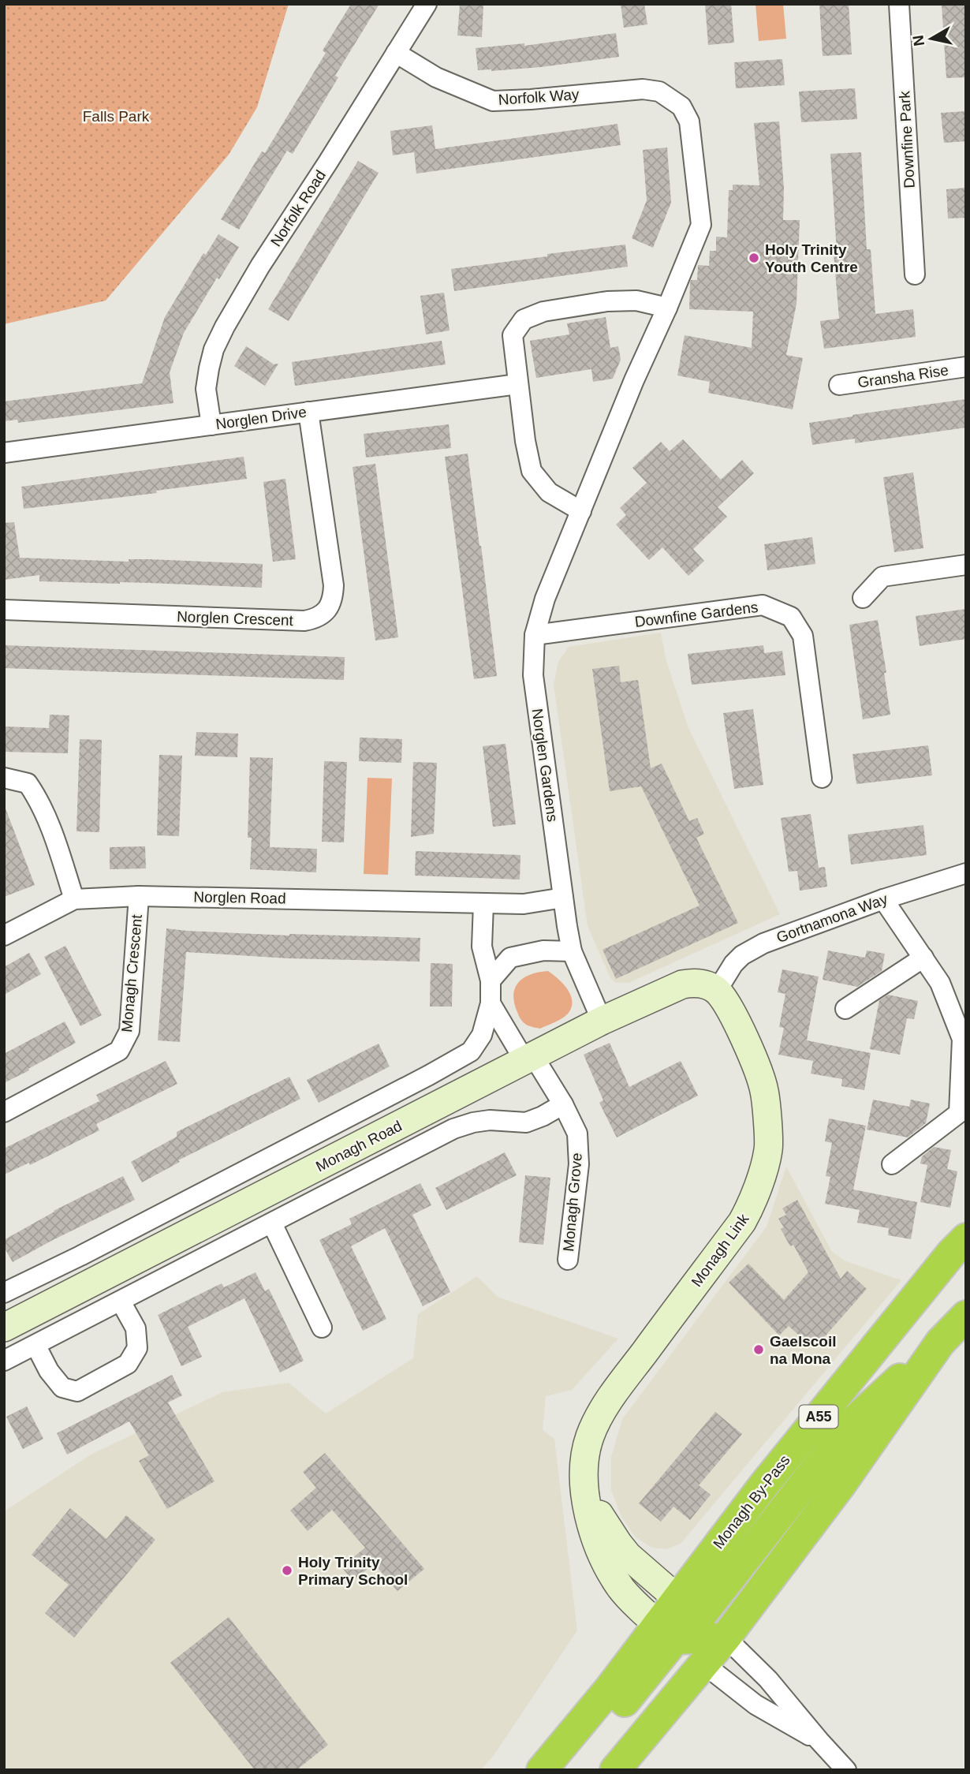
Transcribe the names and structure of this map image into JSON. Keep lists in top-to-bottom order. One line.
{"streets":{"highway":["A55","Monagh By-Pass"],"street":["Norfolk Way","Downfine Park","Norfolk Road","Gransha Rise","Norglen Drive","Downfine Gardens","Norglen Crescent","Norglen Gardens","Norglen Road","Gortnamona Way","Monagh Crescent","Monagh Road","Monagh Grove","Monagh Link"]},"crossings":[["Norfolk Way","Norfolk Road"],["Norfolk Way","Norglen Gardens"],["Norfolk Road","Norglen Drive"],["Norglen Drive","Norglen Crescent"],["Downfine Gardens","Norglen Gardens"],["Norglen Gardens","Norglen Road"],["Norglen Gardens","Monagh Road"],["Norglen Gardens","Monagh Grove"],["Norglen Road","Monagh Crescent"],["Gortnamona Way","Monagh Road"],["Gortnamona Way","Monagh Link"],["Monagh Road","Monagh Grove"],["Monagh Road","Monagh Link"],["Monagh Link","Monagh By-Pass"]],"parks":["Falls Park"],"places":["Holy Trinity Youth Centre","Gaelscoil na Mona","Holy Trinity Primary School"],"north":"left"}
